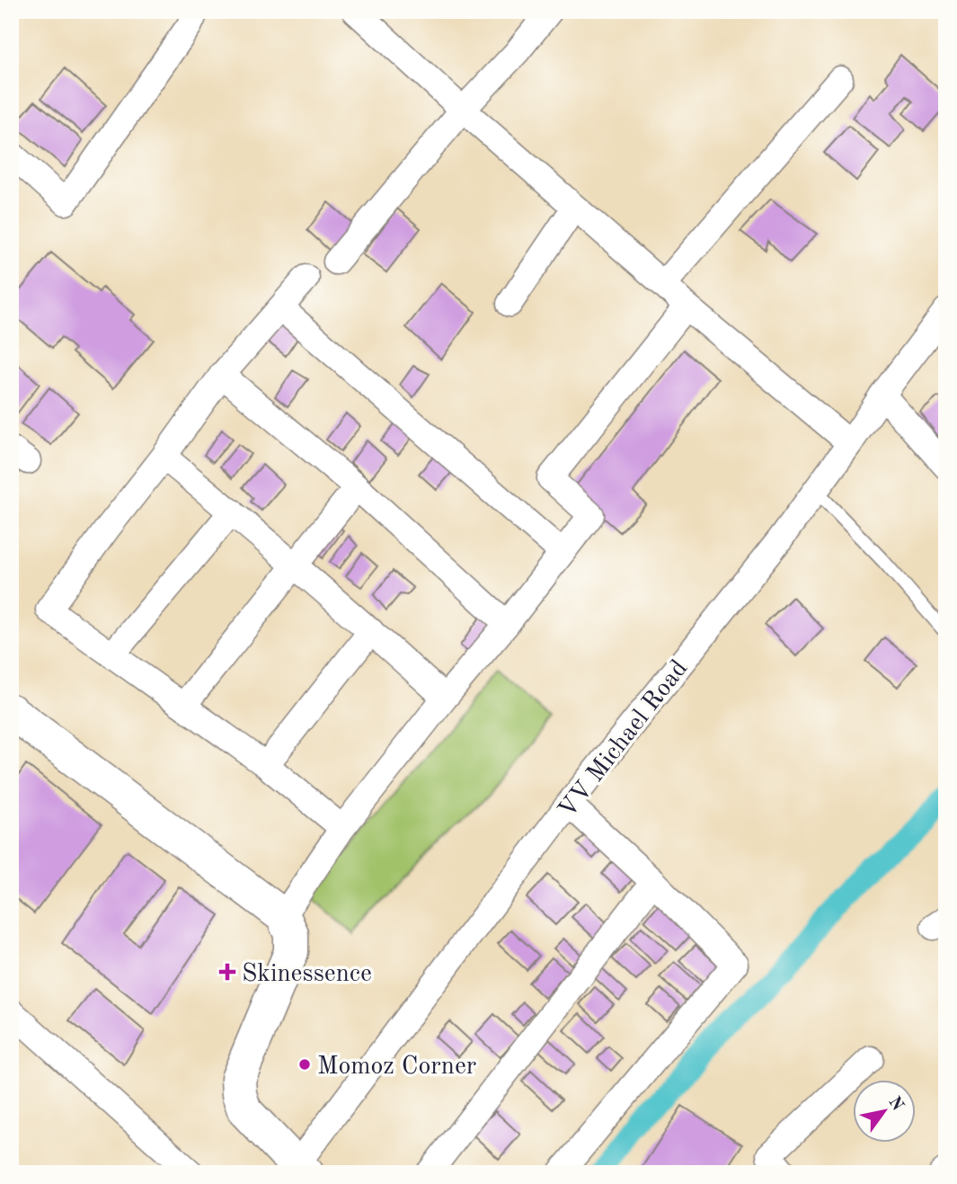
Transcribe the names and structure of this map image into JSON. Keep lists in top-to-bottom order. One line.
{"streets":{"street":["VV Michael Road"]},"places":{"health":["Skinessence"],"other":["Momoz Corner"]},"north":"top right"}
